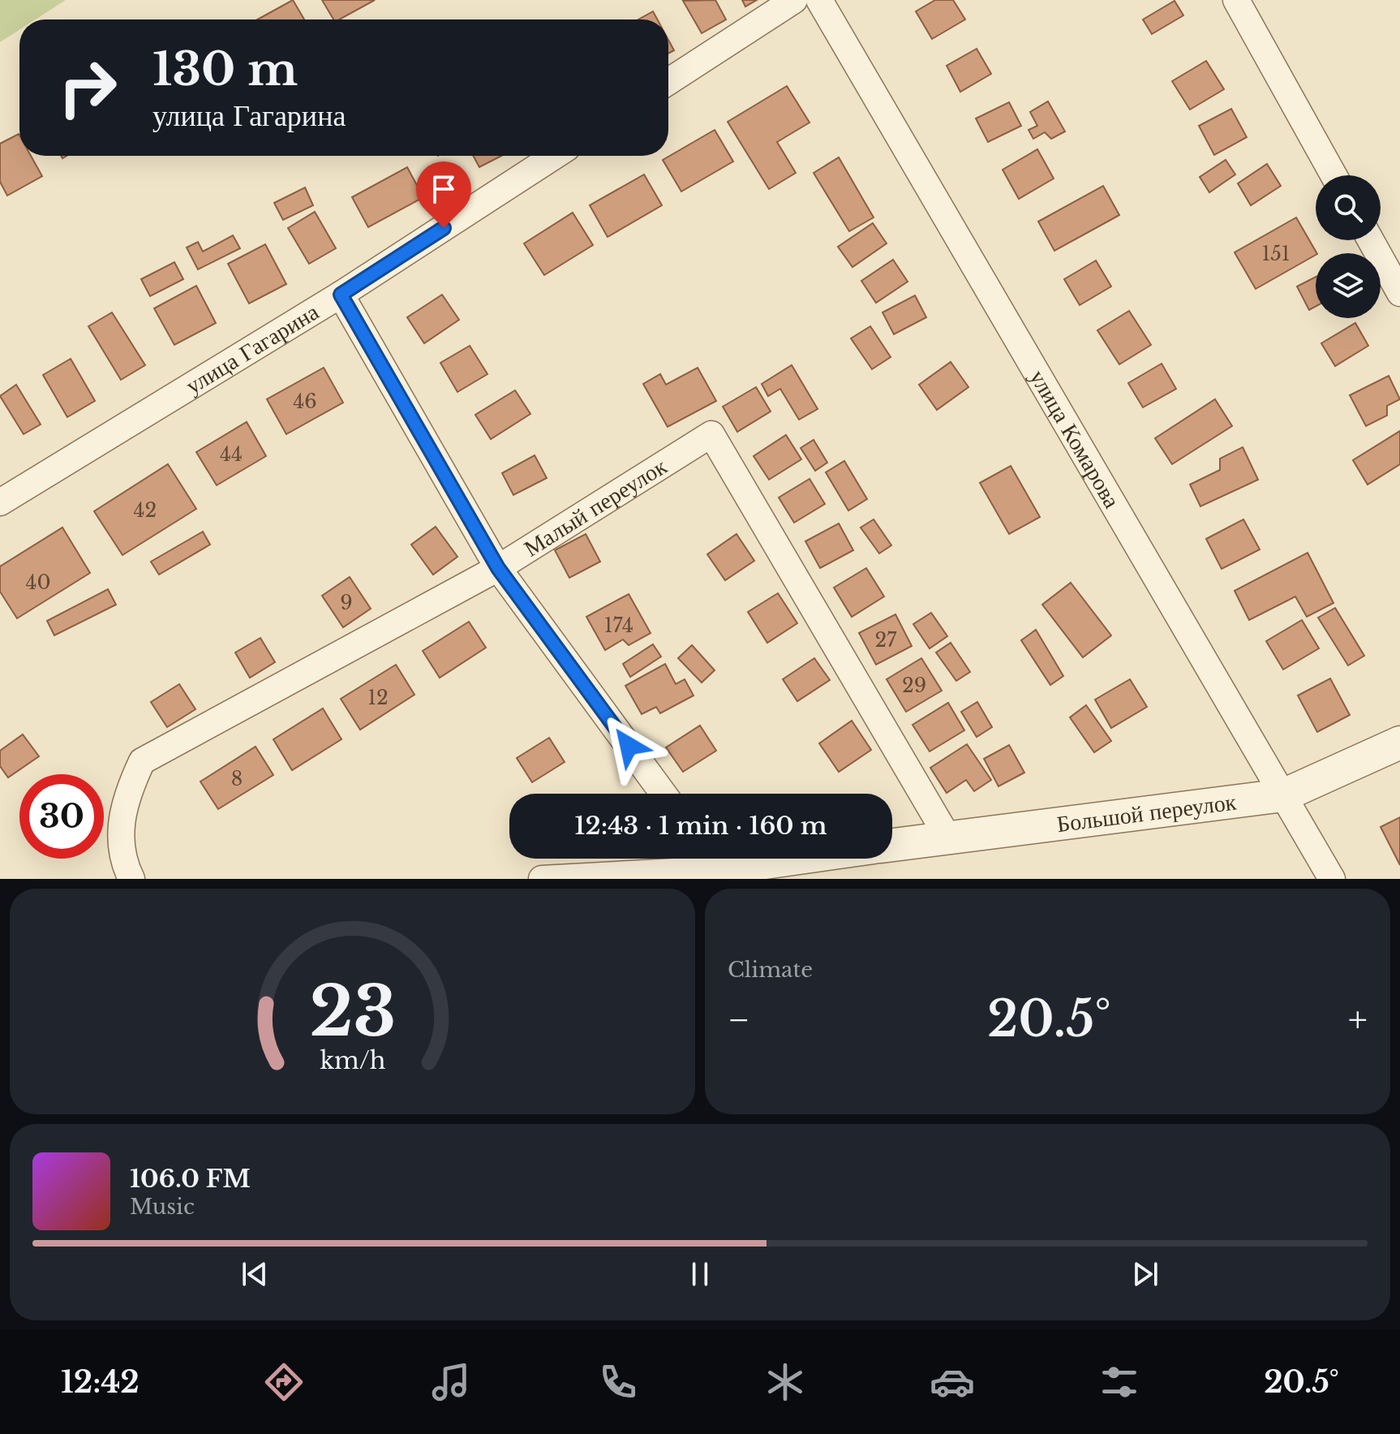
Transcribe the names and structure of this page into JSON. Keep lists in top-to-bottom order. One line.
{"streets":{"street":["улица Гагарина","улица Комарова","Малый переулок","Большой переулок"]},"crossings":[["улица Комарова","Большой переулок"],["Малый переулок","Большой переулок"]],"house_numbers":["151","46","44","42","40","9","174","27","29","12","8"],"page":{"turn":["130 m","улица Гагарина"],"limit":"30","trip":"12:43 · 1 min · 160 m","tile":"Climate","heat":["−","20.5°","+"],"song":["106.0 FM","Music"],"tabs":["12:42","20.5°"],"gauge":["23","km/h"]}}
